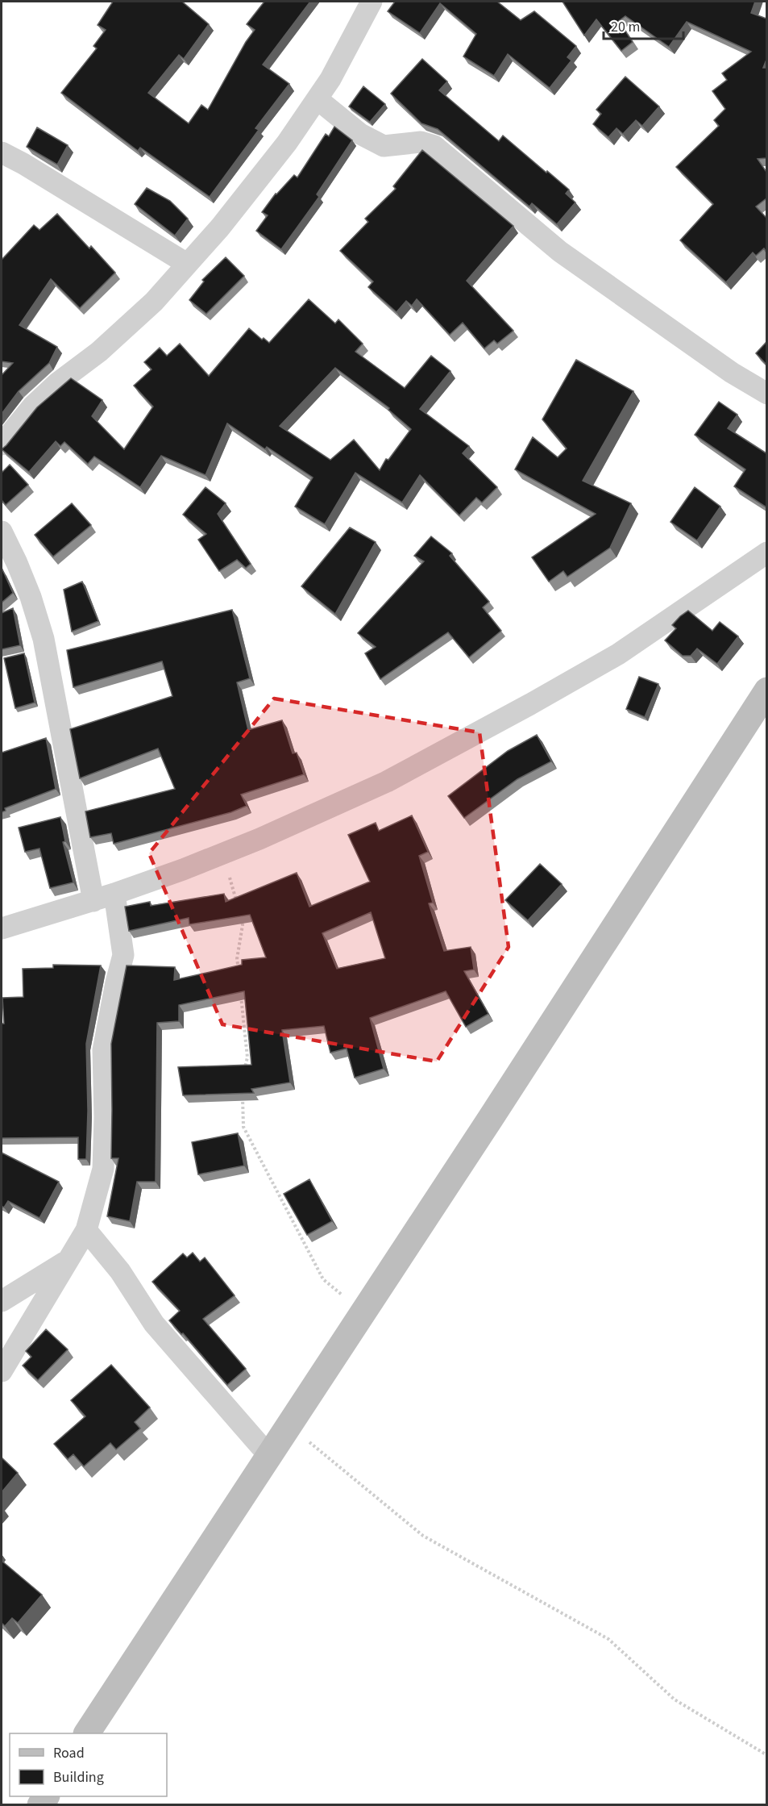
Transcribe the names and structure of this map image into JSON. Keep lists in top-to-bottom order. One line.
{"legend":["Road","Building"],"scale_bar":"20 m"}
